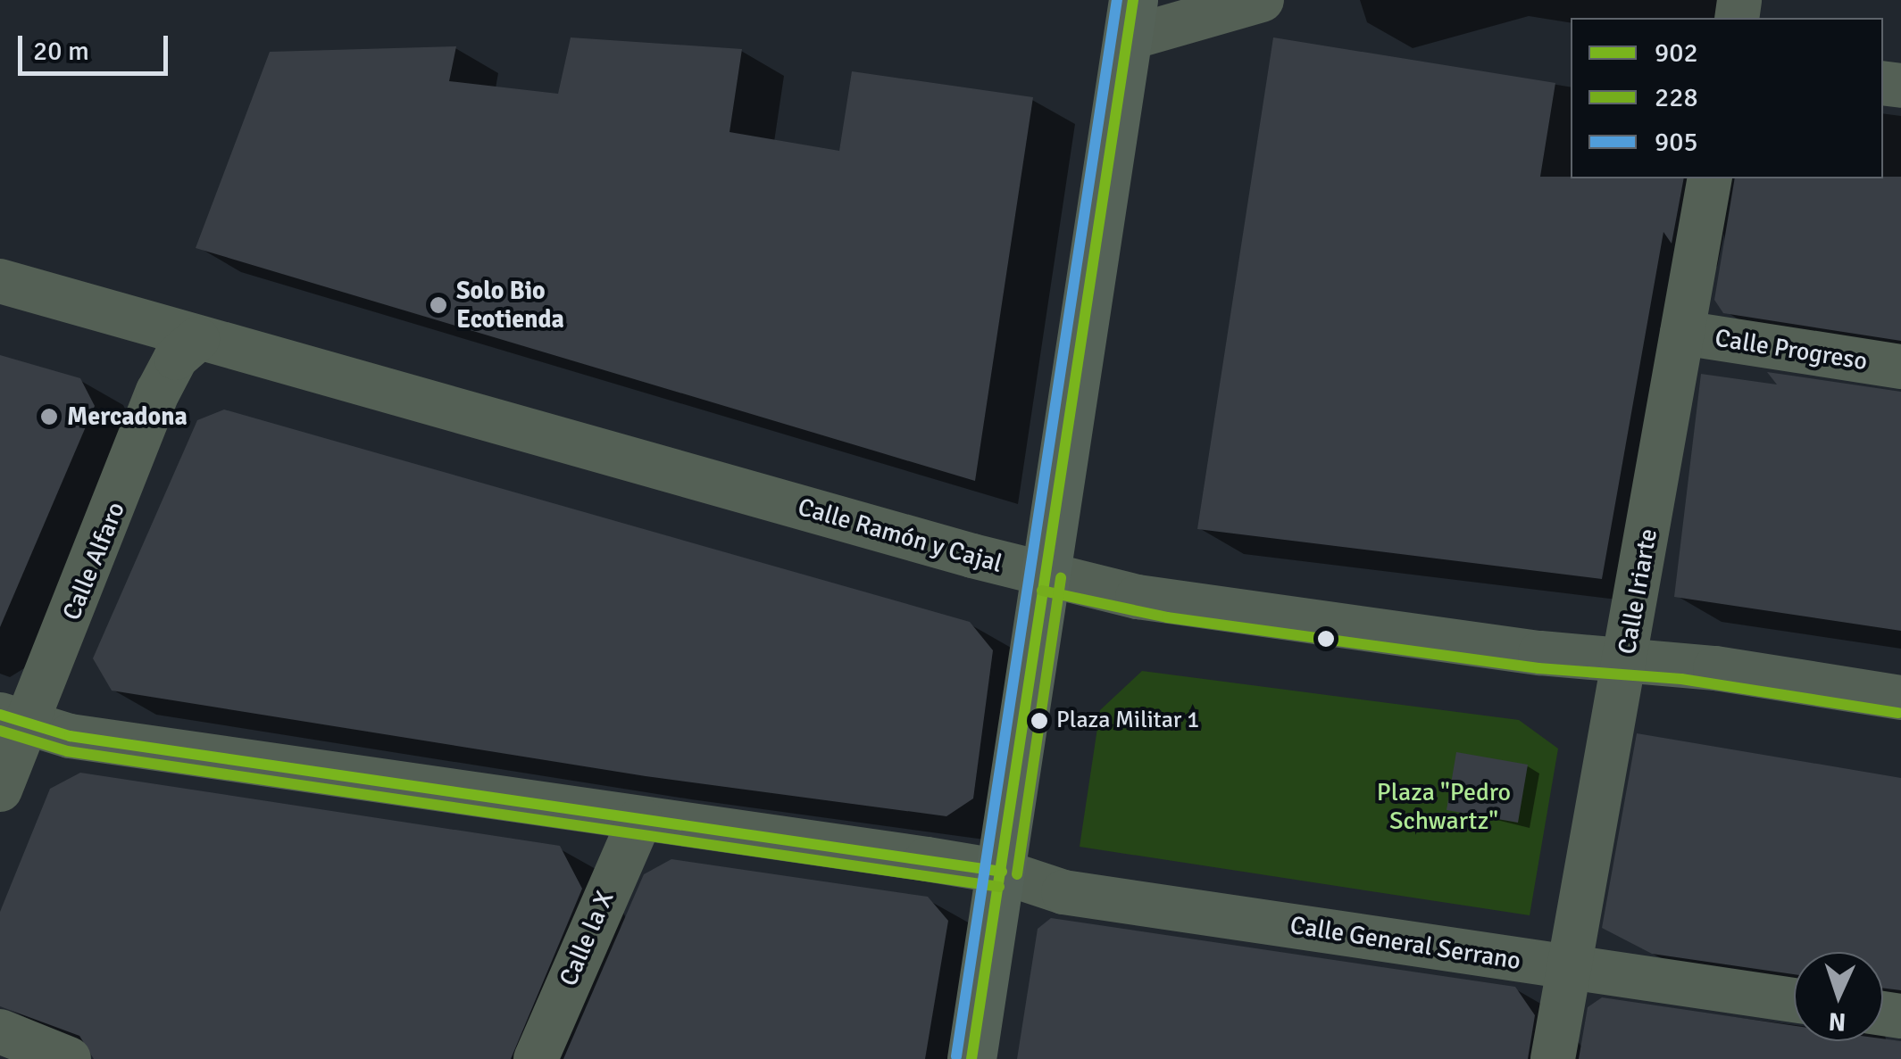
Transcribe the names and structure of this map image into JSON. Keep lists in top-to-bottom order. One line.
{"streets":{"street":["Calle Progreso","Calle Ramón y Cajal","Calle Alfaro","Calle Iriarte","Calle la X","Calle General Serrano"]},"crossings":[["Calle Progreso","Calle Iriarte"],["Calle Ramón y Cajal","Calle Alfaro"],["Calle Ramón y Cajal","Calle Iriarte"],["Calle Alfaro","Calle General Serrano"],["Calle Iriarte","Calle General Serrano"],["Calle la X","Calle General Serrano"]],"parks":["Plaza \"Pedro Schwartz\""],"places":["Solo Bio Ecotienda","Mercadona","Plaza Militar 1"],"lines":["transit line 902","transit line 905","transit line 228"],"legend":["902","228","905"],"scale_bar":"20 m","north":"bottom"}
